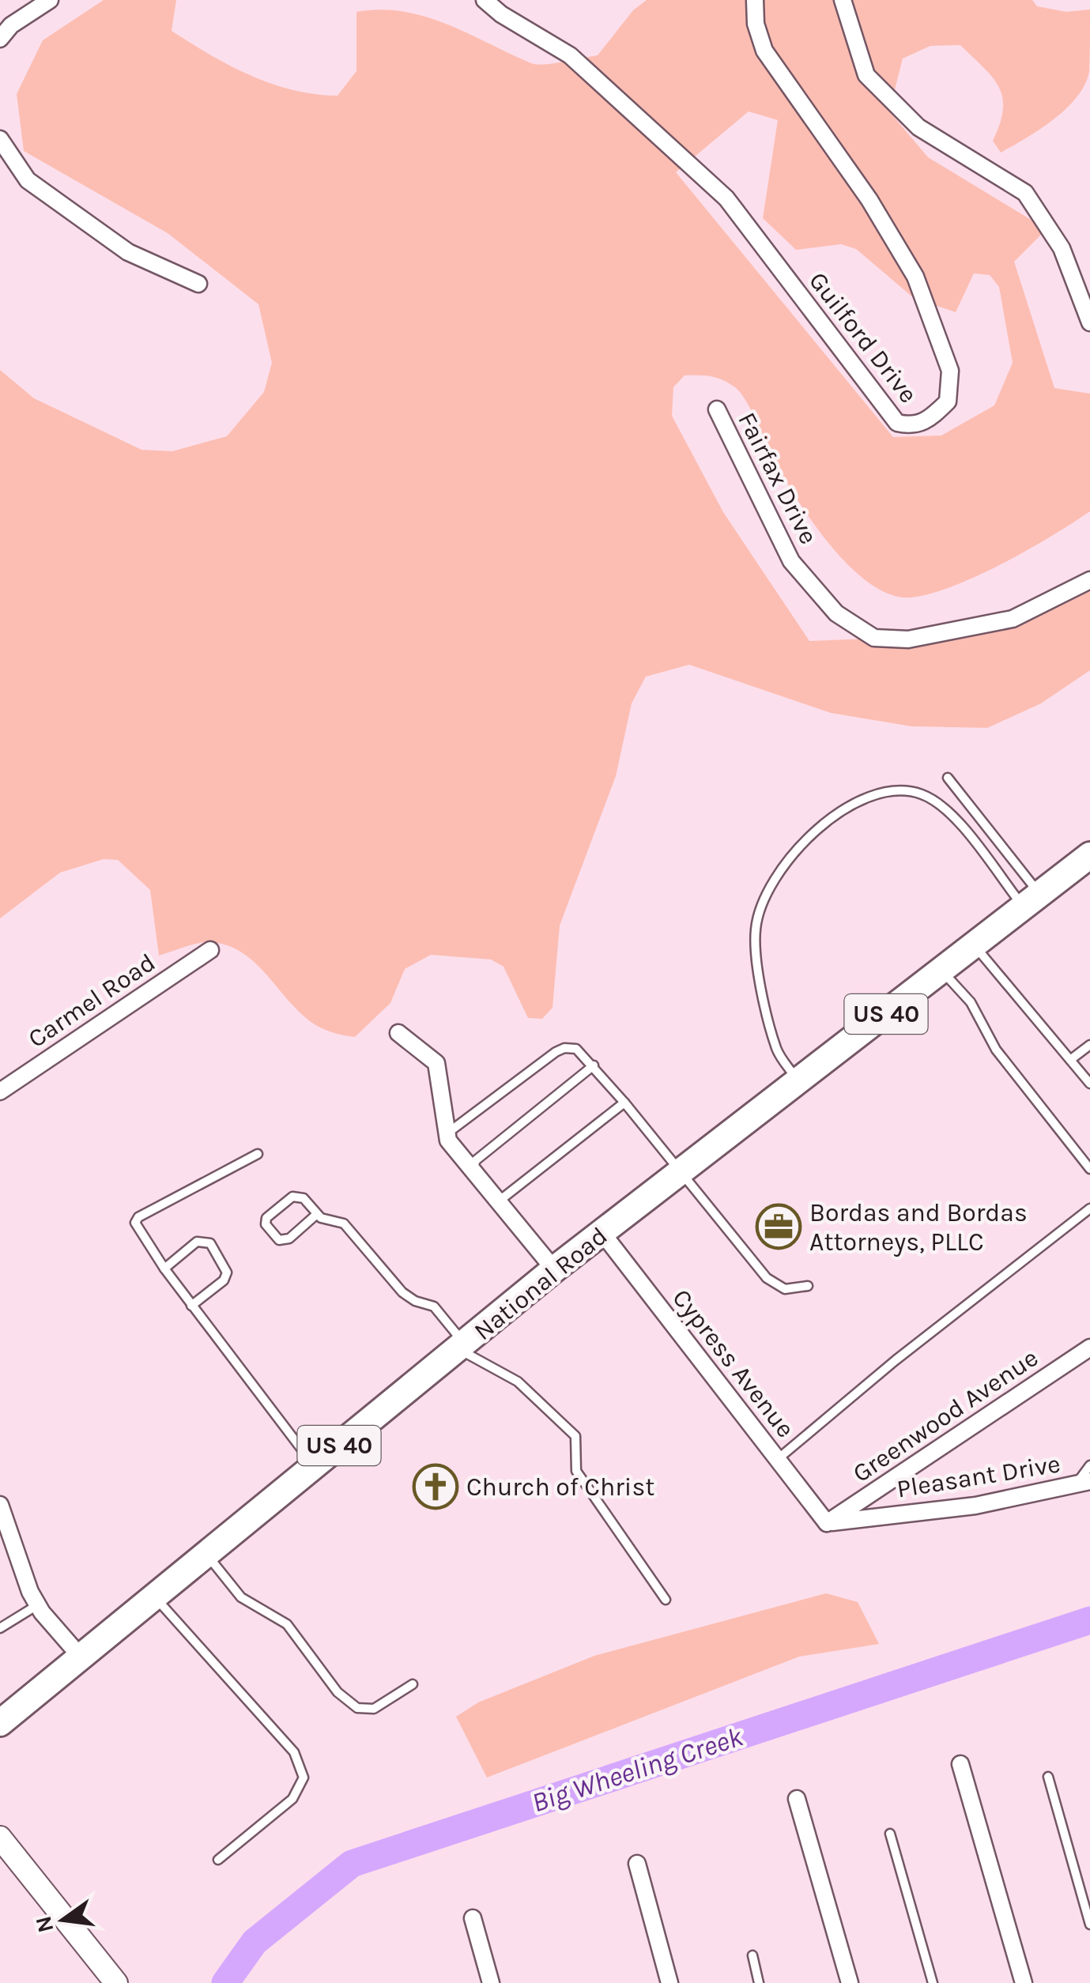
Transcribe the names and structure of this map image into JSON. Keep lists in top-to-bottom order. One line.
{"streets":{"main road":["US 40","National Road"],"street":["Guilford Drive","Fairfax Drive","Carmel Road","Cypress Avenue","Greenwood Avenue","Pleasant Drive"]},"crossings":[["National Road","Cypress Avenue"],["Cypress Avenue","Greenwood Avenue"],["Cypress Avenue","Pleasant Drive"],["Greenwood Avenue","Pleasant Drive"]],"water":["Big Wheeling Creek"],"places":{"office":["Bordas and Bordas Attorneys, PLLC"],"church":["Church of Christ"]},"north":"left"}
